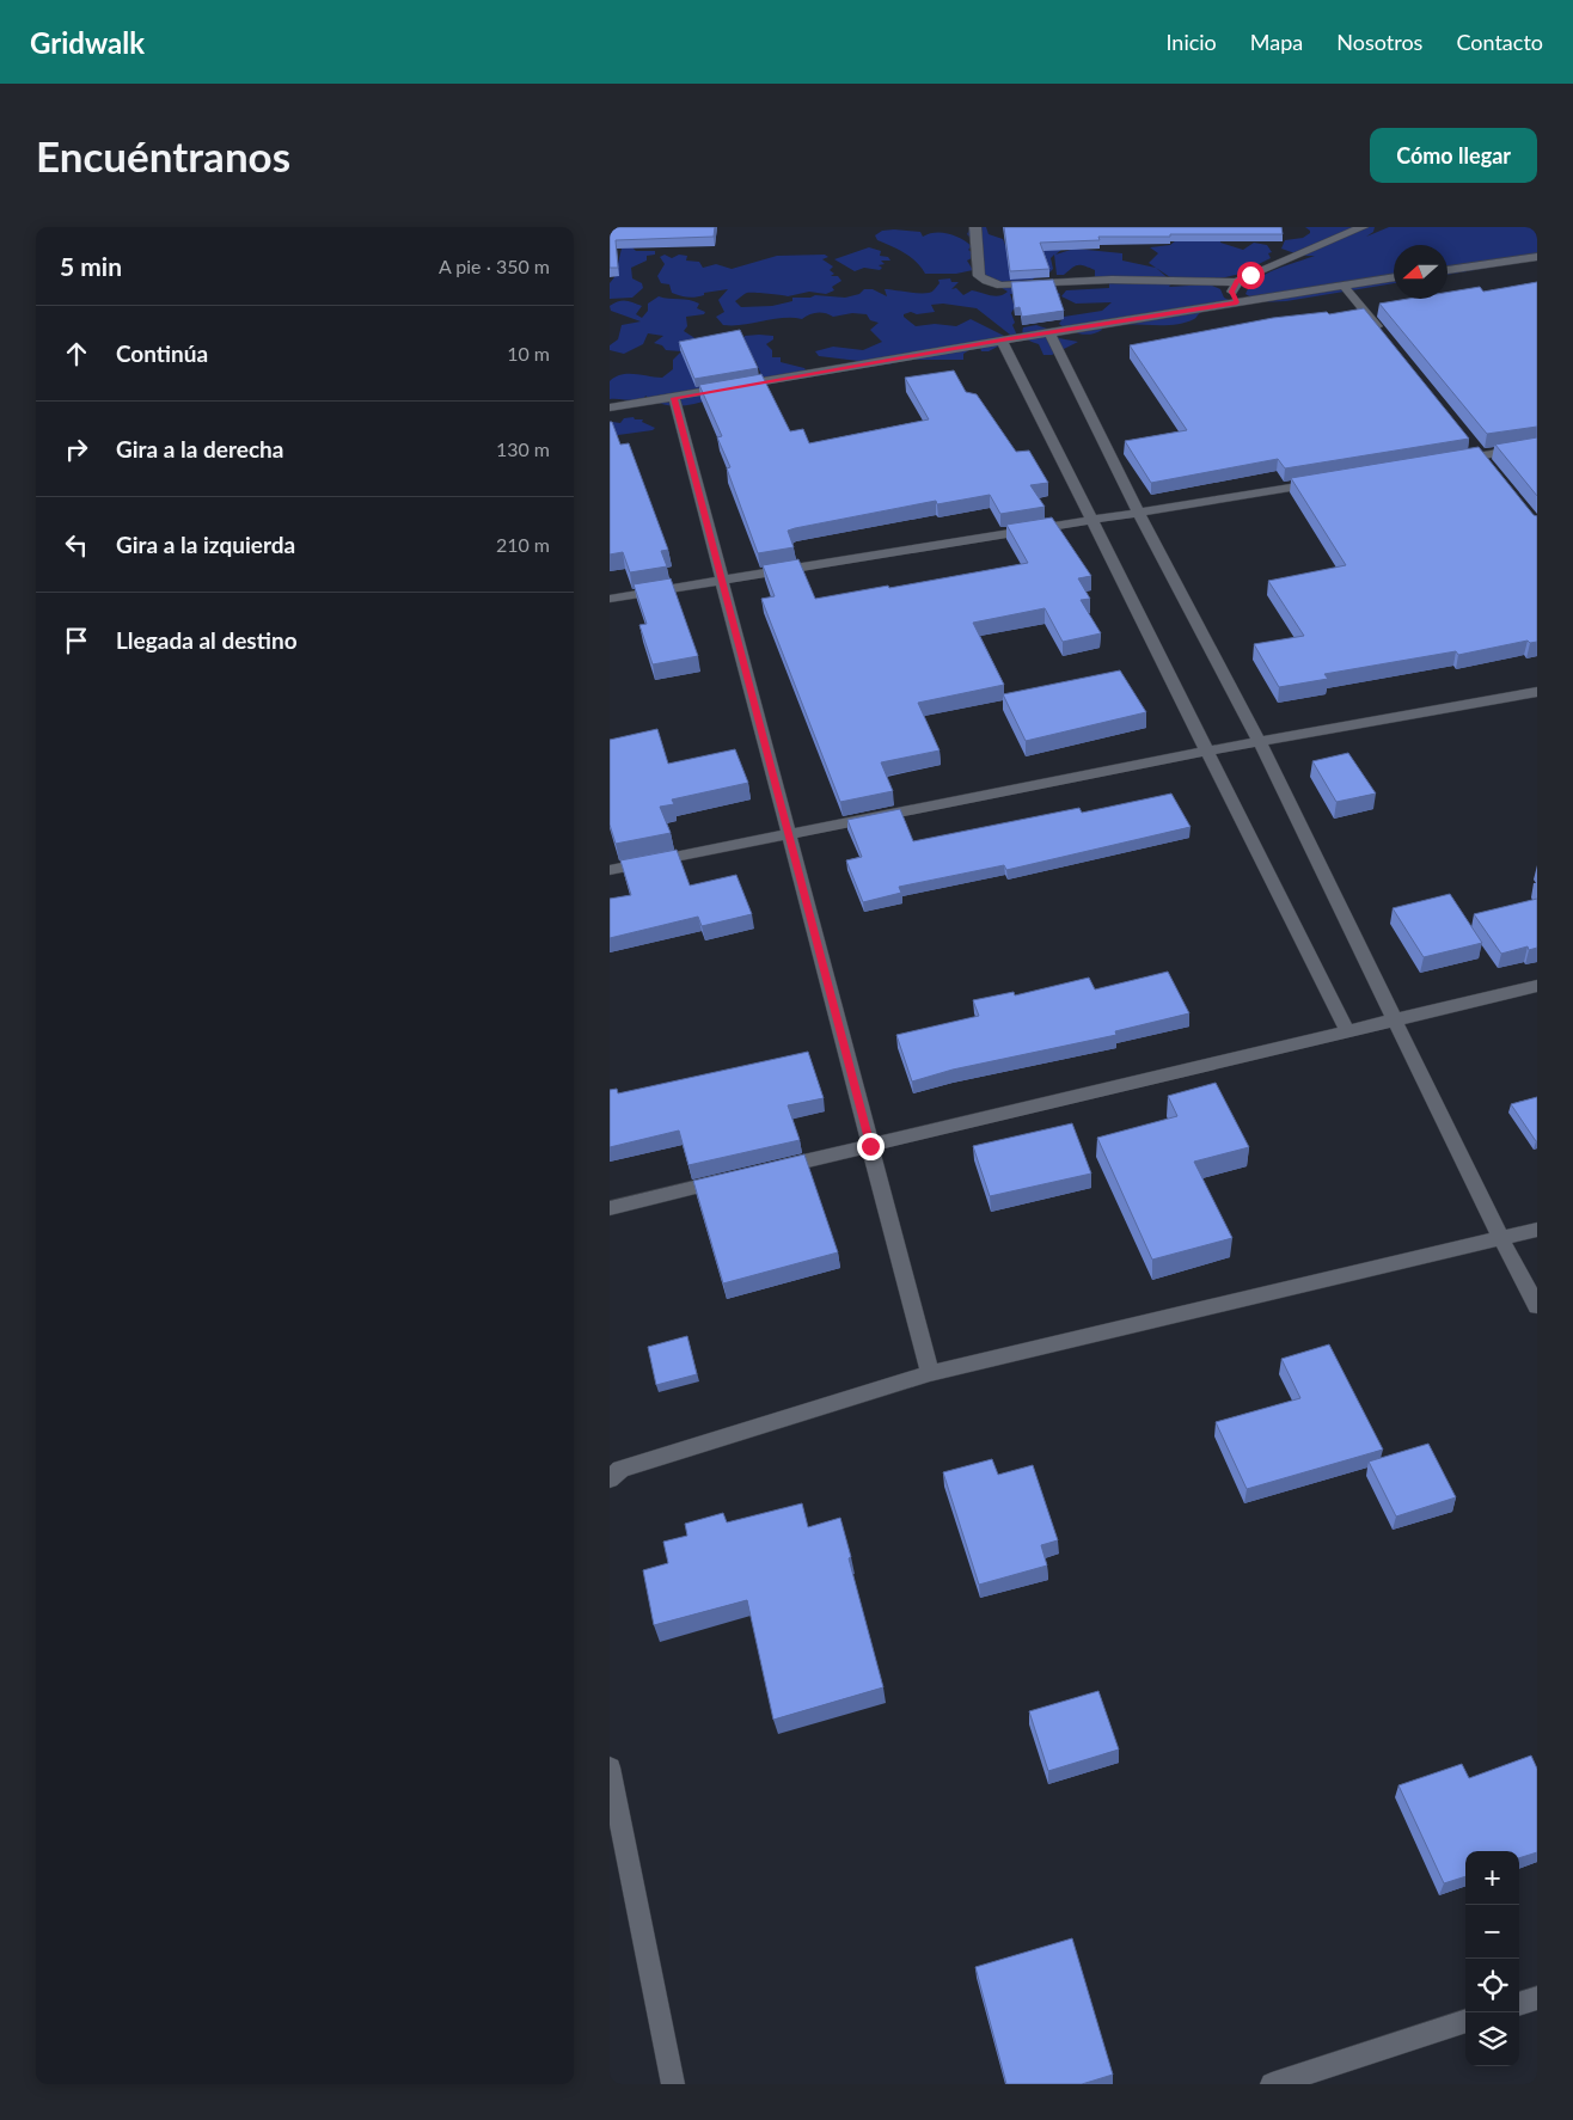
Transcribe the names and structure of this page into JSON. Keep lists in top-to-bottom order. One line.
{"north":"left","page":{"header":"Gridwalk","nav":["Inicio","Mapa","Nosotros","Contacto"],"buttons":"Cómo llegar","title":"Encuéntranos","heading":["5 min","A pie · 350 m"],"list":[["Continúa","10 m"],["Gira a la derecha","130 m"],["Gira a la izquierda","210 m"],"Llegada al destino"],"map_buttons":["+","−"]}}
